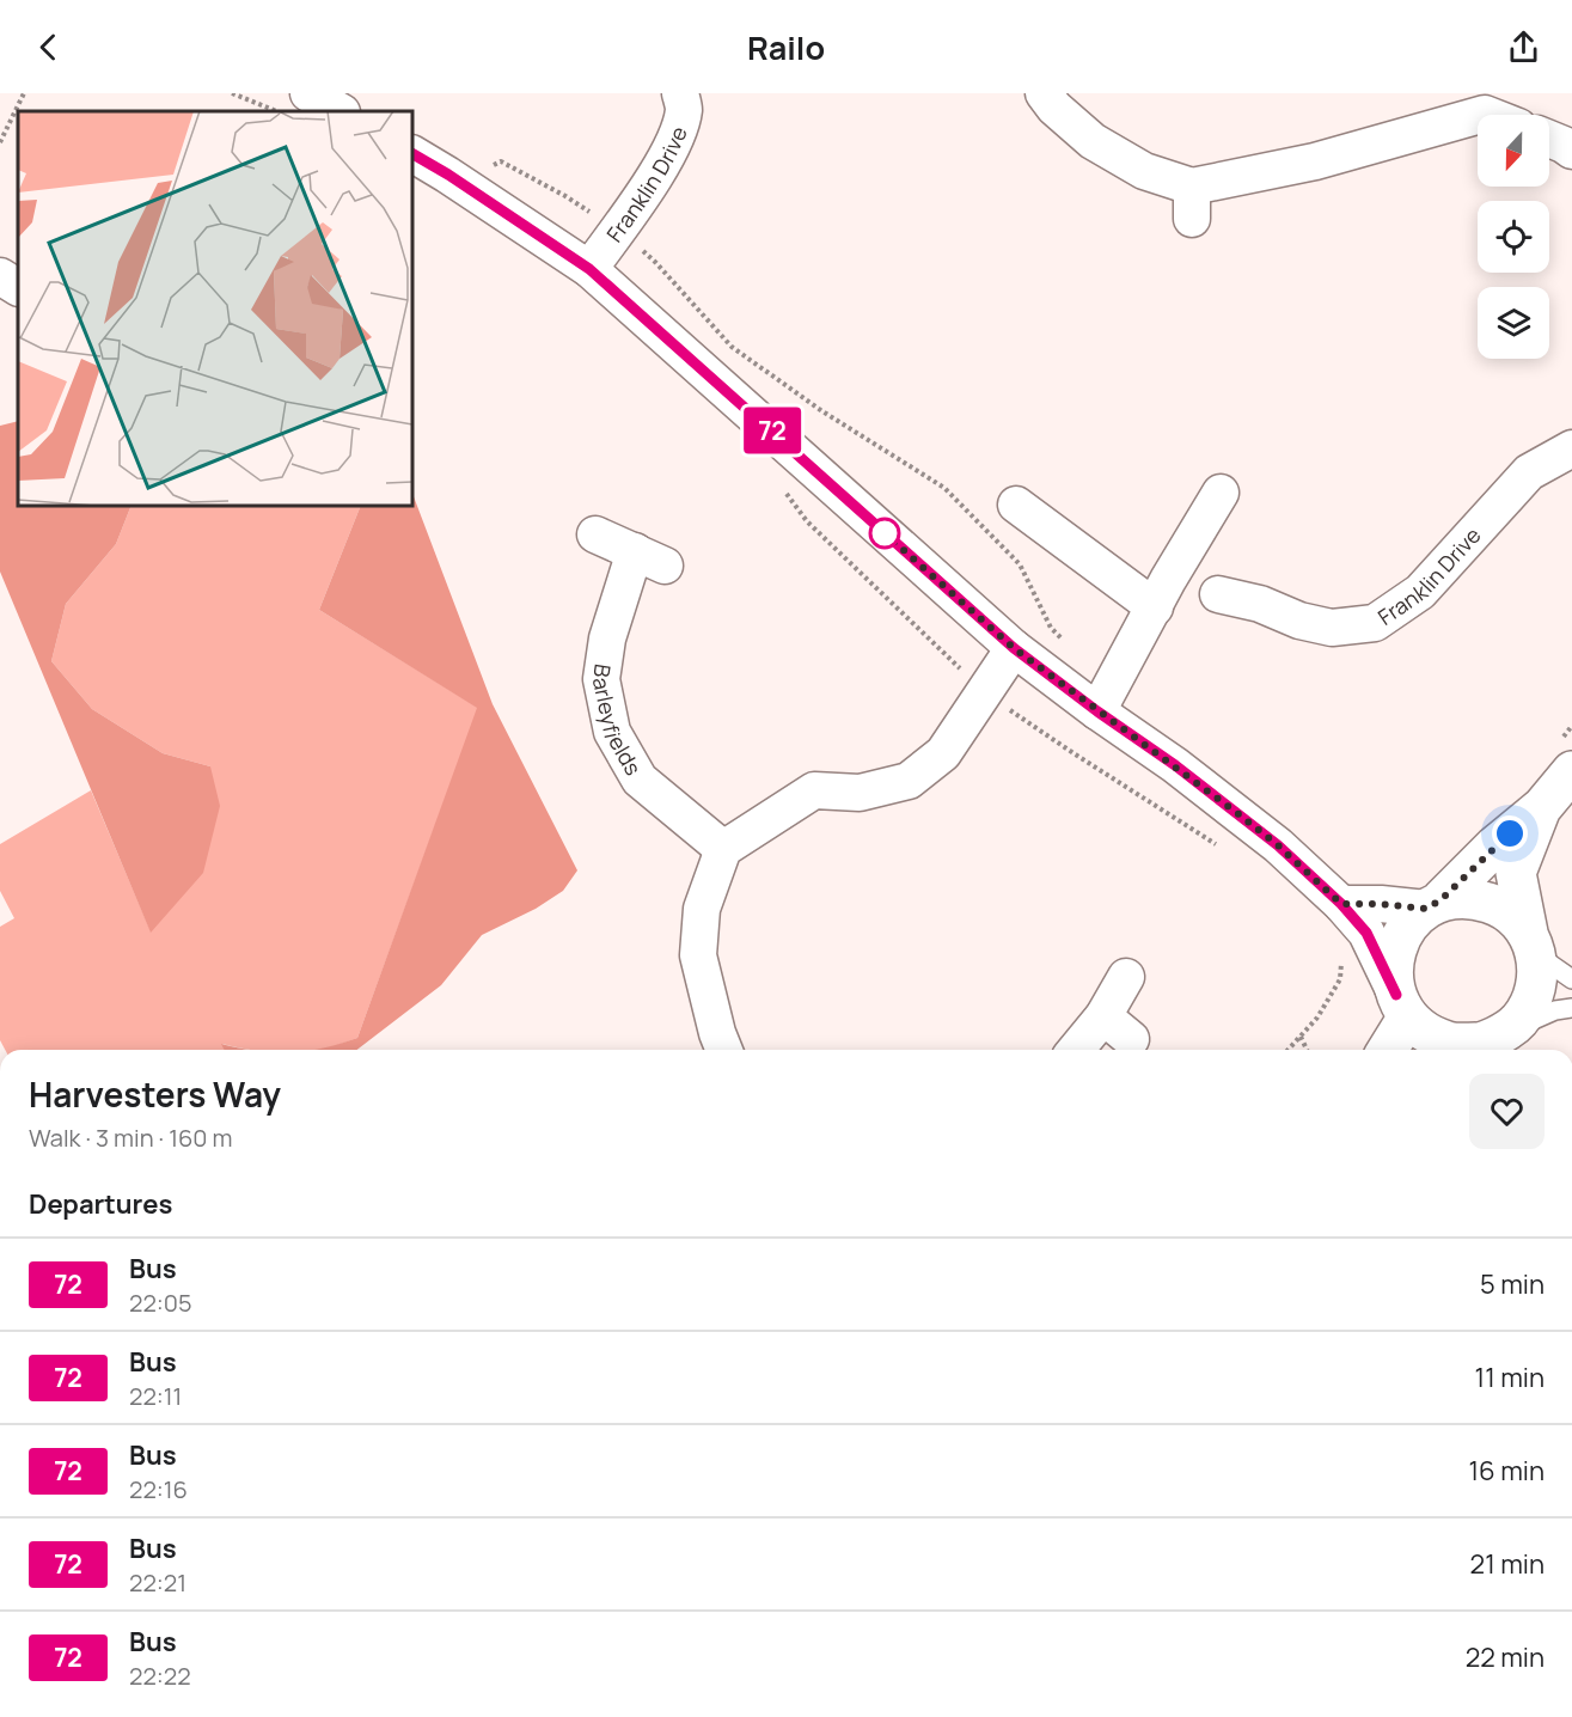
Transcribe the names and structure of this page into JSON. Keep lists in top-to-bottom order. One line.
{"streets":{"street":["Franklin Drive","Barleyfields"]},"lines":["bus line 72"],"north":"bottom","page":{"header":"Railo","on_map":"72","heading":[["Harvesters Way","Walk · 3 min · 160 m"],"Departures"],"list":[{"mark":"72","name":"Bus","note":"22:05","value":"5 min"},{"mark":"72","name":"Bus","note":"22:11","value":"11 min"},{"mark":"72","name":"Bus","note":"22:16","value":"16 min"},{"mark":"72","name":"Bus","note":"22:21","value":"21 min"},{"mark":"72","name":"Bus","note":"22:22","value":"22 min"}]}}
